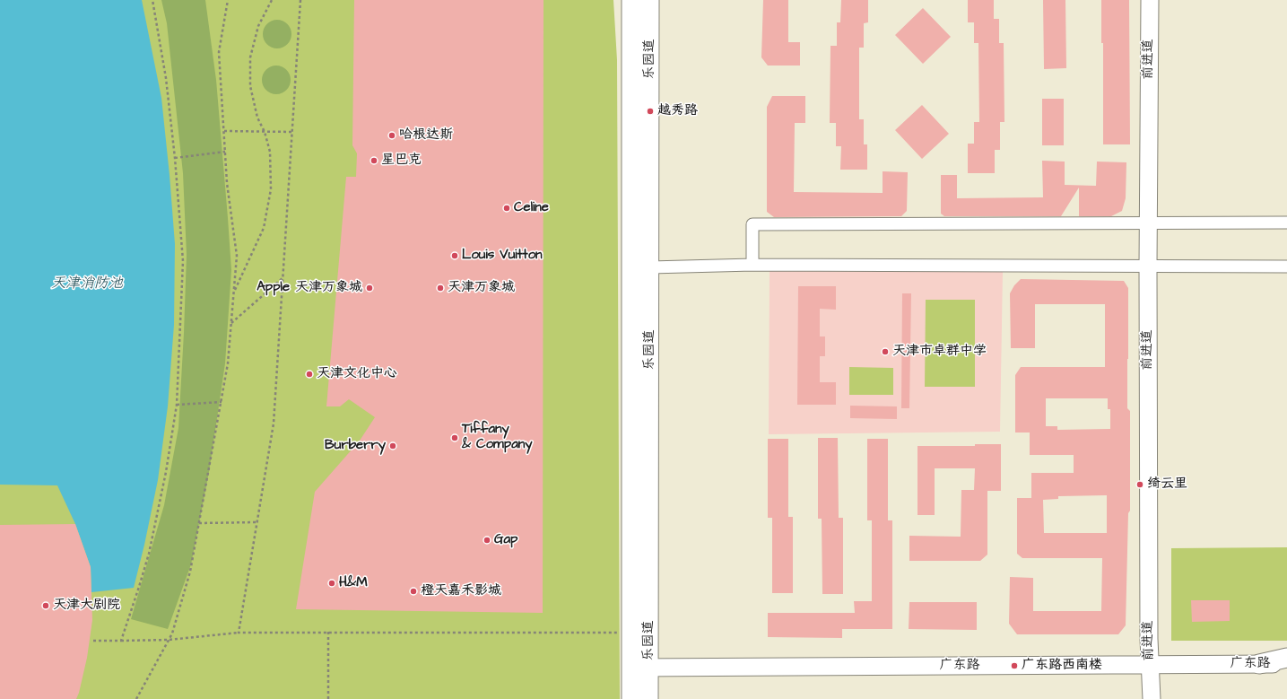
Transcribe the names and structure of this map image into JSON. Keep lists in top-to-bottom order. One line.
{"streets":{"main road":["乐园道"],"street":["前进道","广东路"]},"crossings":[["乐园道","广东路"],["前进道","广东路"]],"water":["天津消防池"],"places":["越秀路","哈根达斯","星巴克","Celine","Louis Vuitton","Apple 天津万象城","天津万象城","天津市卓群中学","天津文化中心","Tiffany & Company","Burberry","绮云里","Gap","H&M","橙天嘉禾影城","天津大剧院","广东路西南楼"]}
